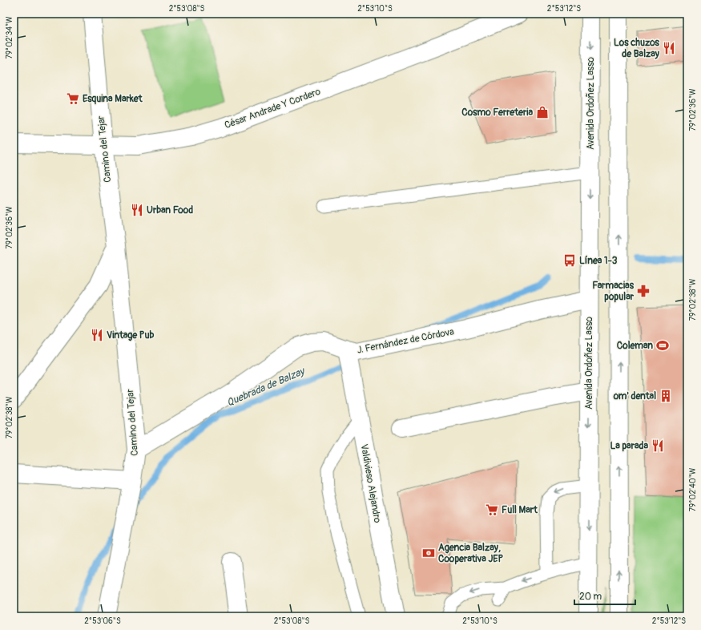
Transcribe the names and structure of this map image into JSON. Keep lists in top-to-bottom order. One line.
{"streets":{"street":["Avenida Ordoñez Lasso","César Andrade Y Cordero","Camino del Tejar","J. Fernández de Córdova","Valdivieso Alejandro"]},"crossings":[["Avenida Ordoñez Lasso","J. Fernández de Córdova"],["César Andrade Y Cordero","Camino del Tejar"],["Camino del Tejar","J. Fernández de Córdova"],["J. Fernández de Córdova","Valdivieso Alejandro"]],"water":["Quebrada de Balzay"],"places":{"restaurant":["Los chuzos de Balzay","Urban Food","Vintage Pub","La parada"],"supermarket":["Esquina Market","Full Mart"],"shop":["Cosmo Ferreteria"],"bus stop":["Línea 1-3"],"pharmacy":["Farmacias popular"],"sports":["Coleman"],"building":["om' dental"],"bank":["Agencia Balzay, Cooperativa JEP"]},"scale_bar":"20 m","coordinates":["2°53'08\"S","2°53'10\"S","2°53'12\"S","79°02'34\"W","79°02'36\"W","79°02'38\"W","79°02'40\"W","2°53'06\"S"]}
